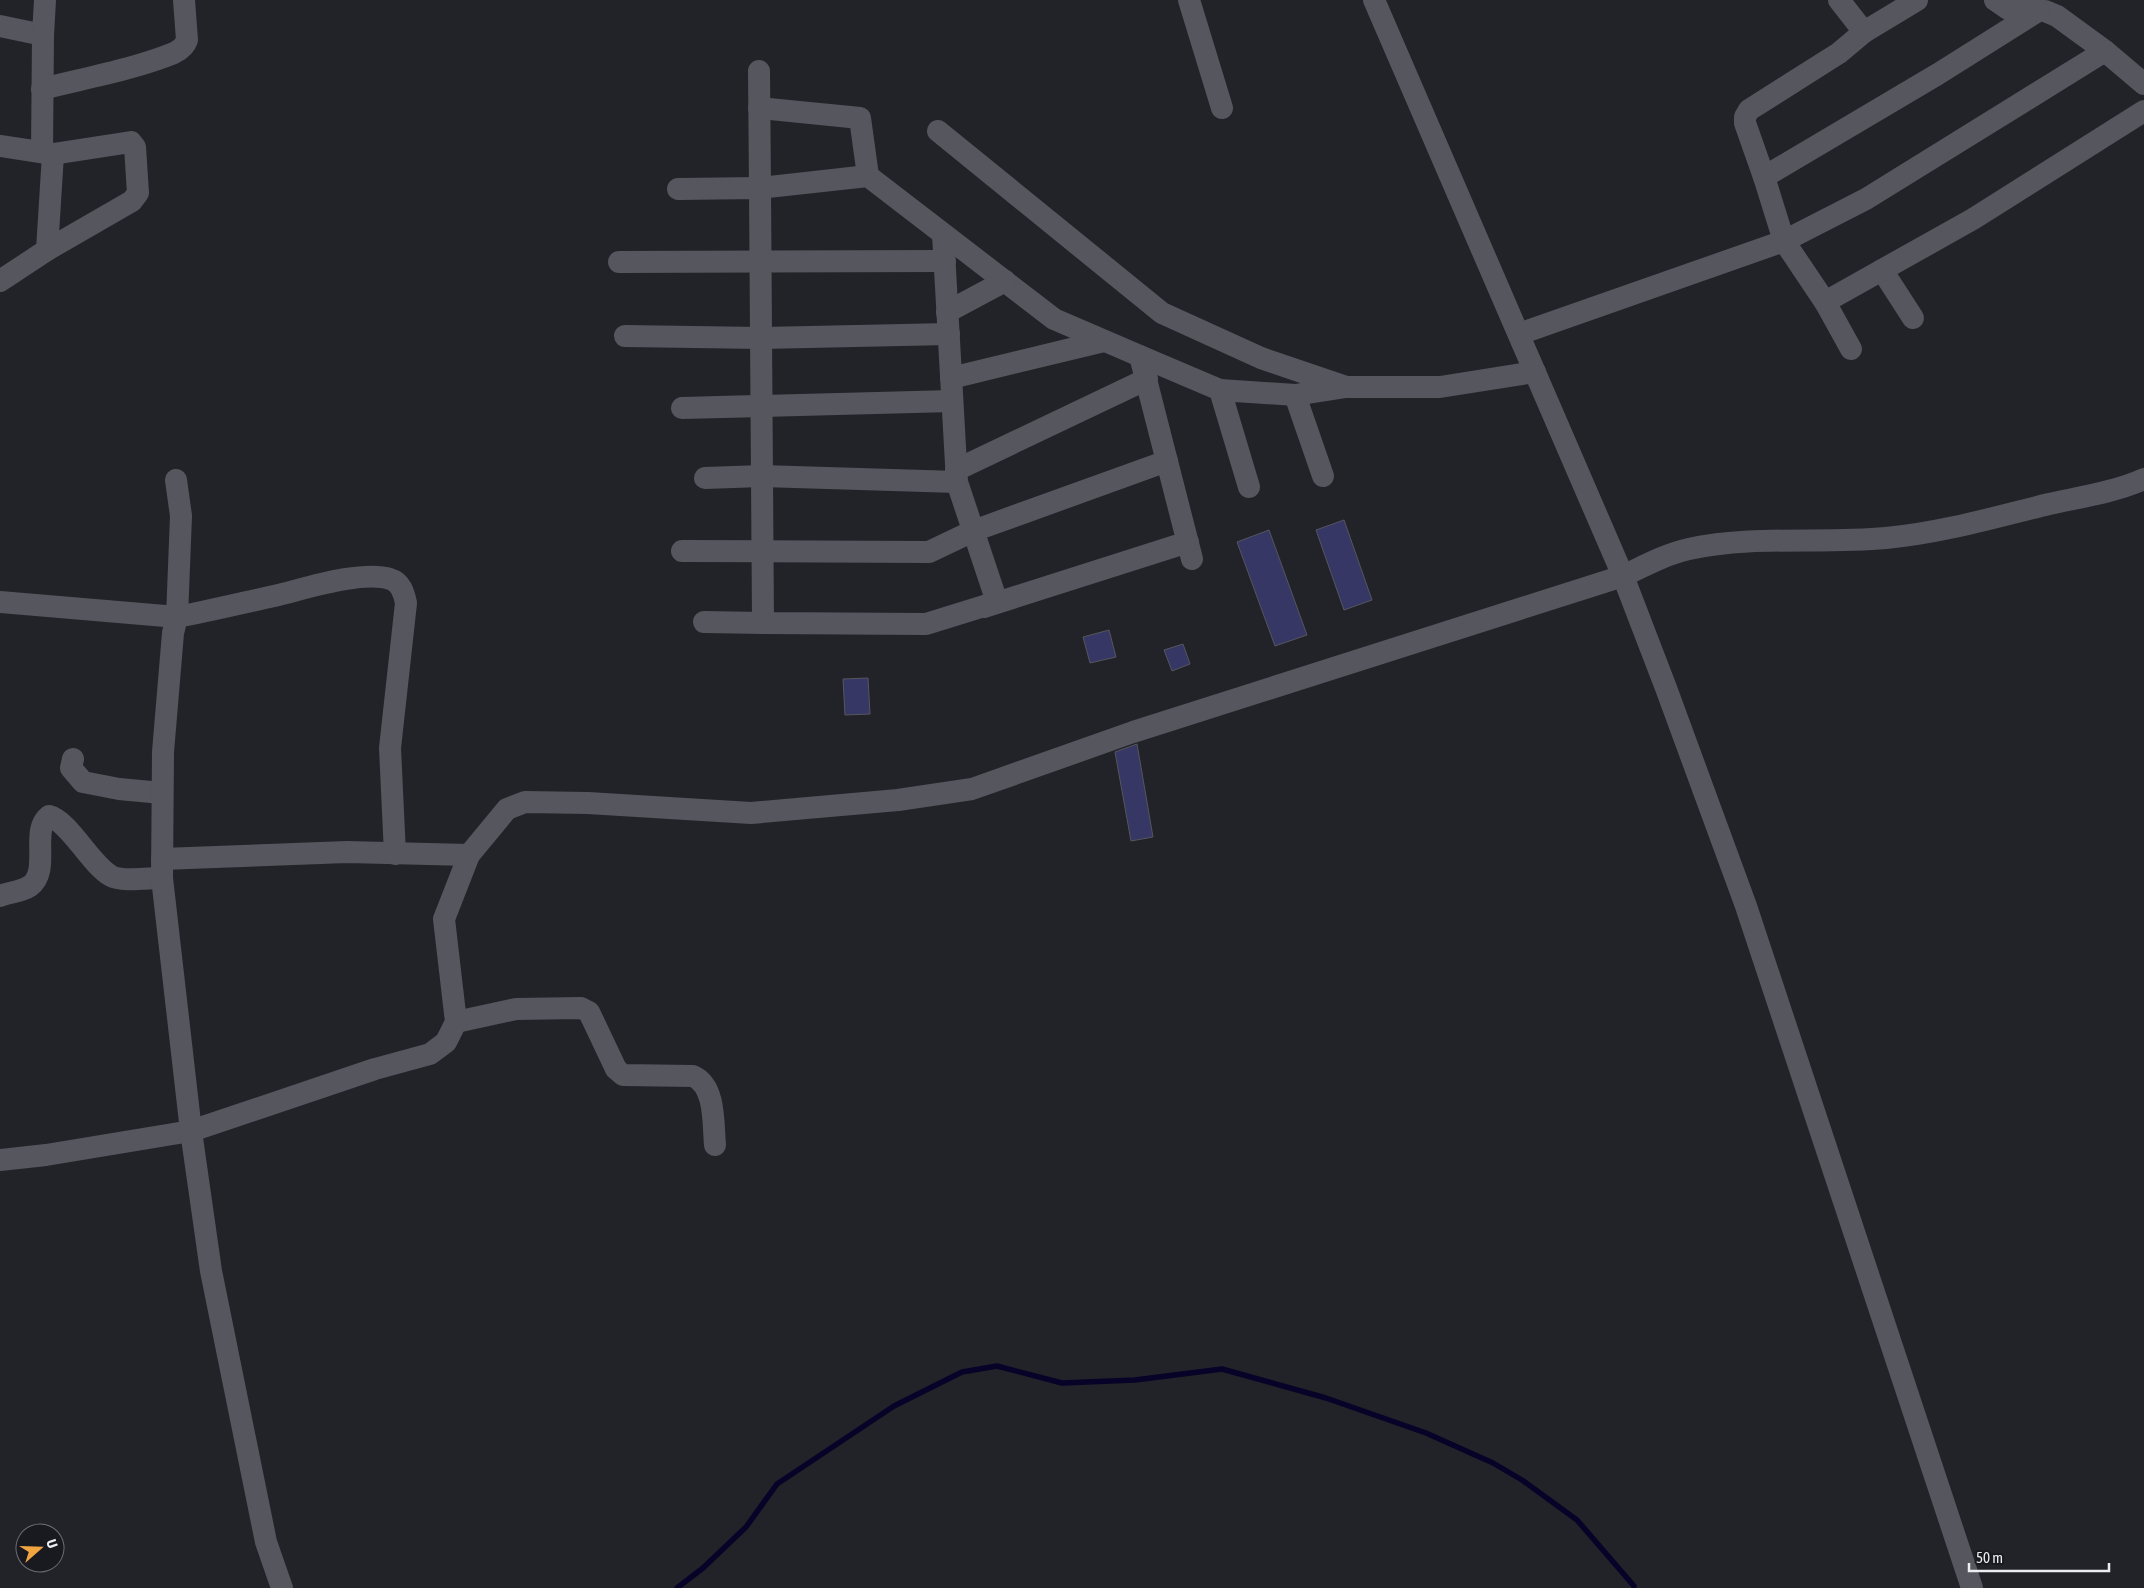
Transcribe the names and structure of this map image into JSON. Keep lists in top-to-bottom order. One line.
{"scale_bar":"50 m","north":"right"}
